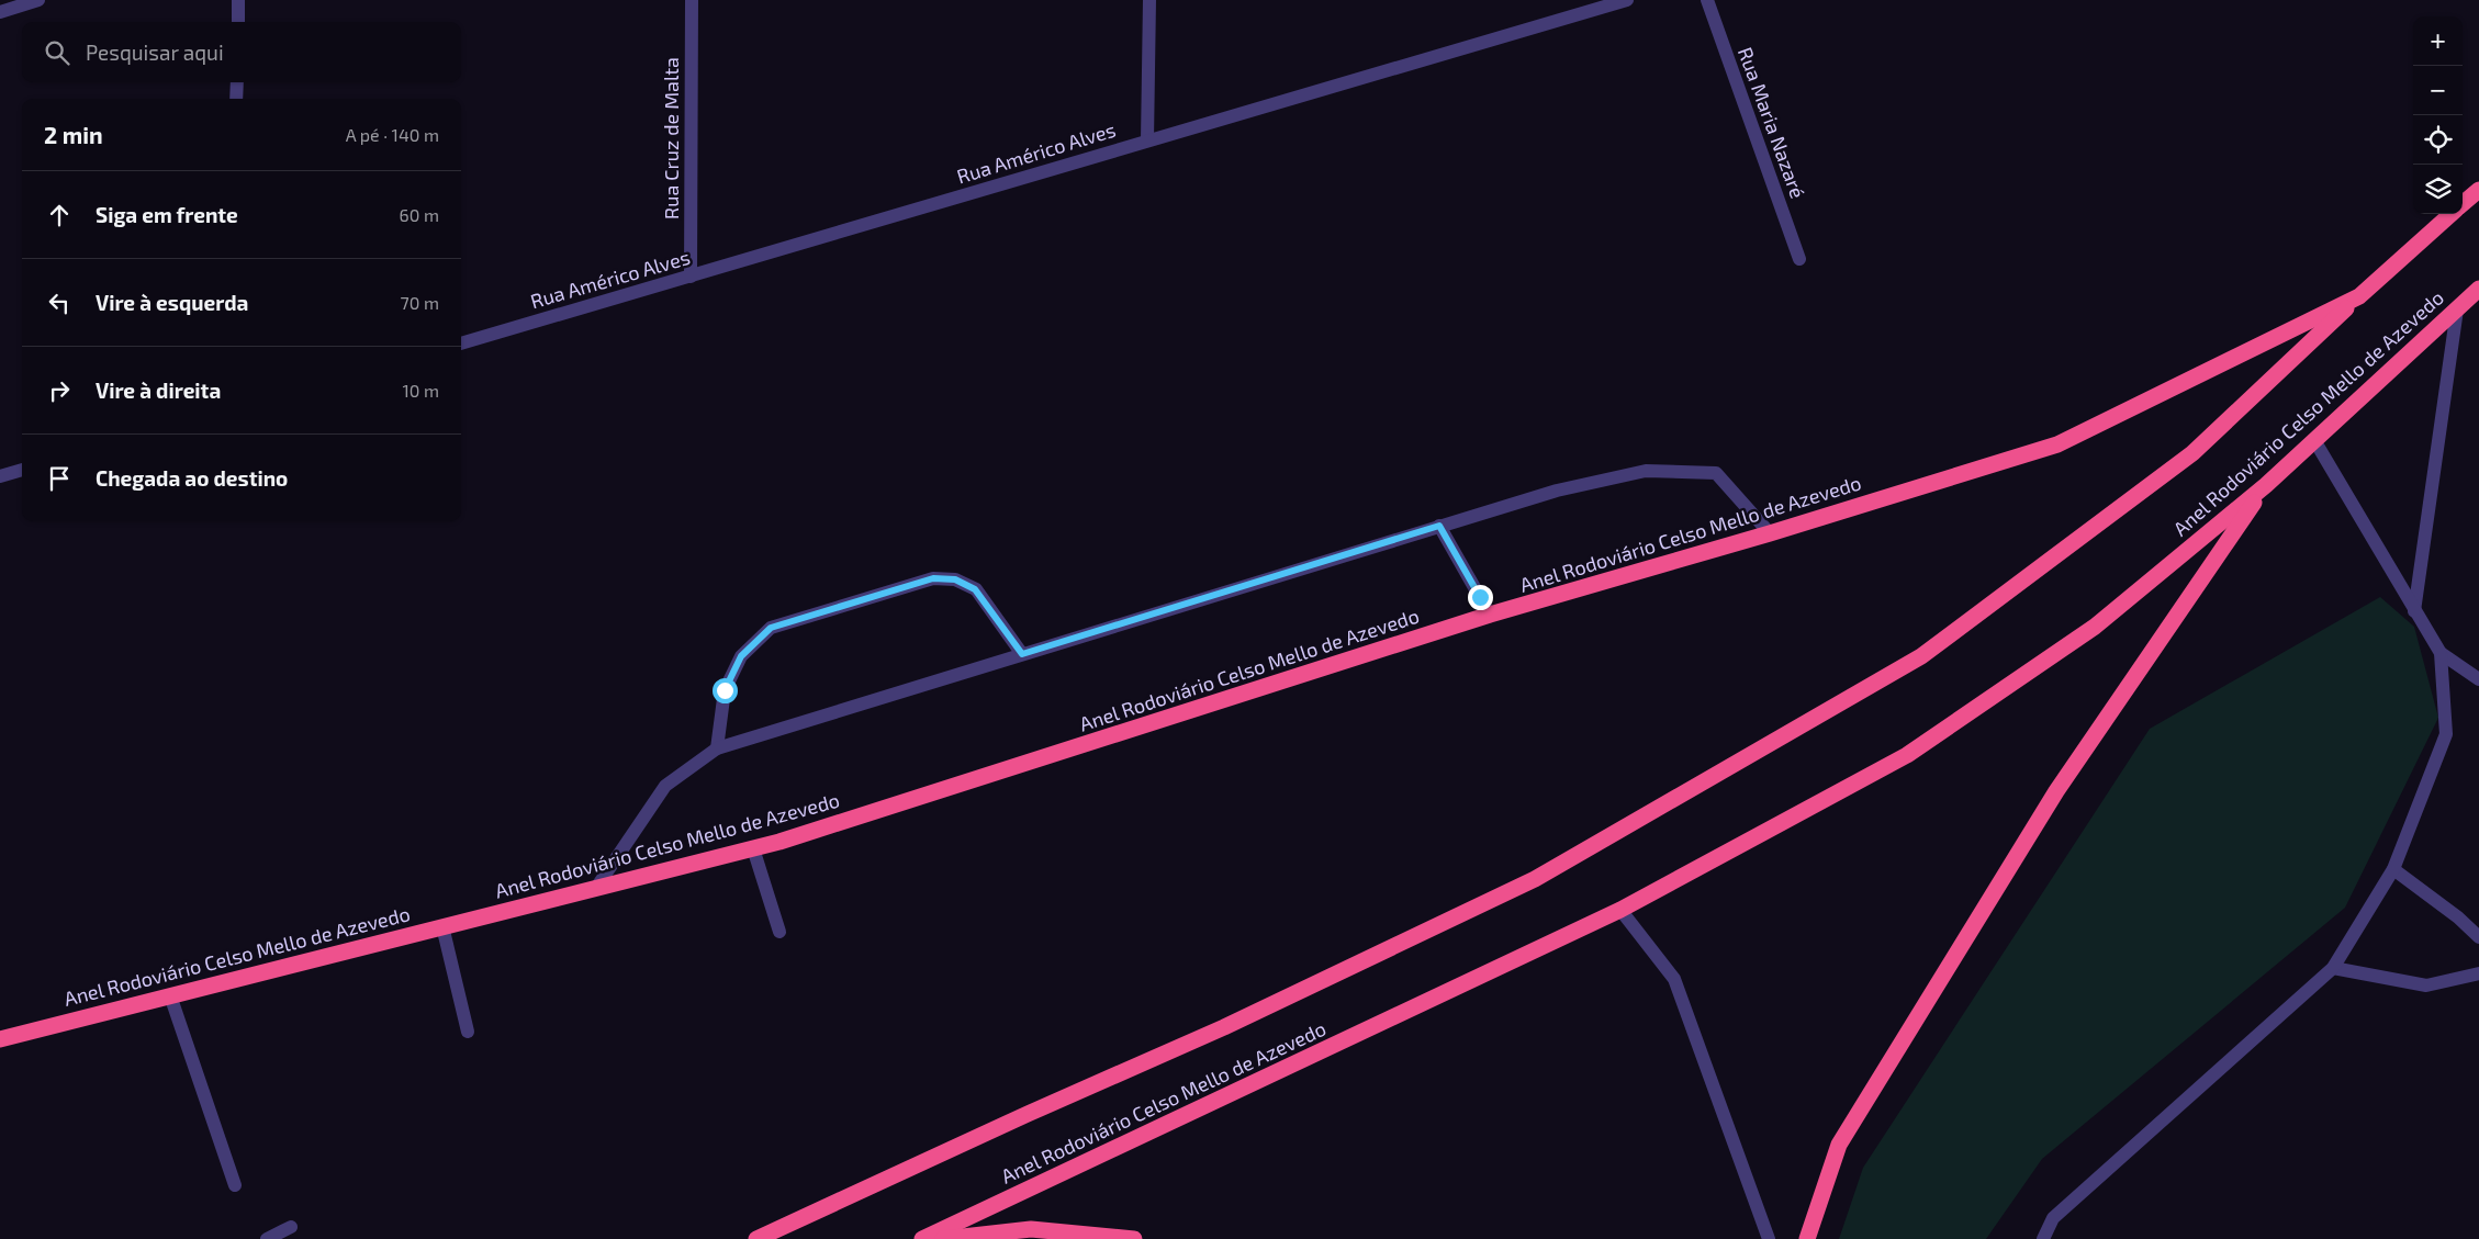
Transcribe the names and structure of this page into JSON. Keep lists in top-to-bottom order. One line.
{"streets":{"highway":["Anel Rodoviário Celso Mello de Azevedo"],"street":["Rua Maria Nazaré","Rua Cruz de Malta","Rua Américo Alves"]},"crossings":[["Rua Cruz de Malta","Rua Américo Alves"]],"page":{"map_buttons":["+","−"],"search":"Pesquisar aqui","heading":["2 min","A pé · 140 m"],"list":[["Siga em frente","60 m"],["Vire à esquerda","70 m"],["Vire à direita","10 m"],"Chegada ao destino"]}}
